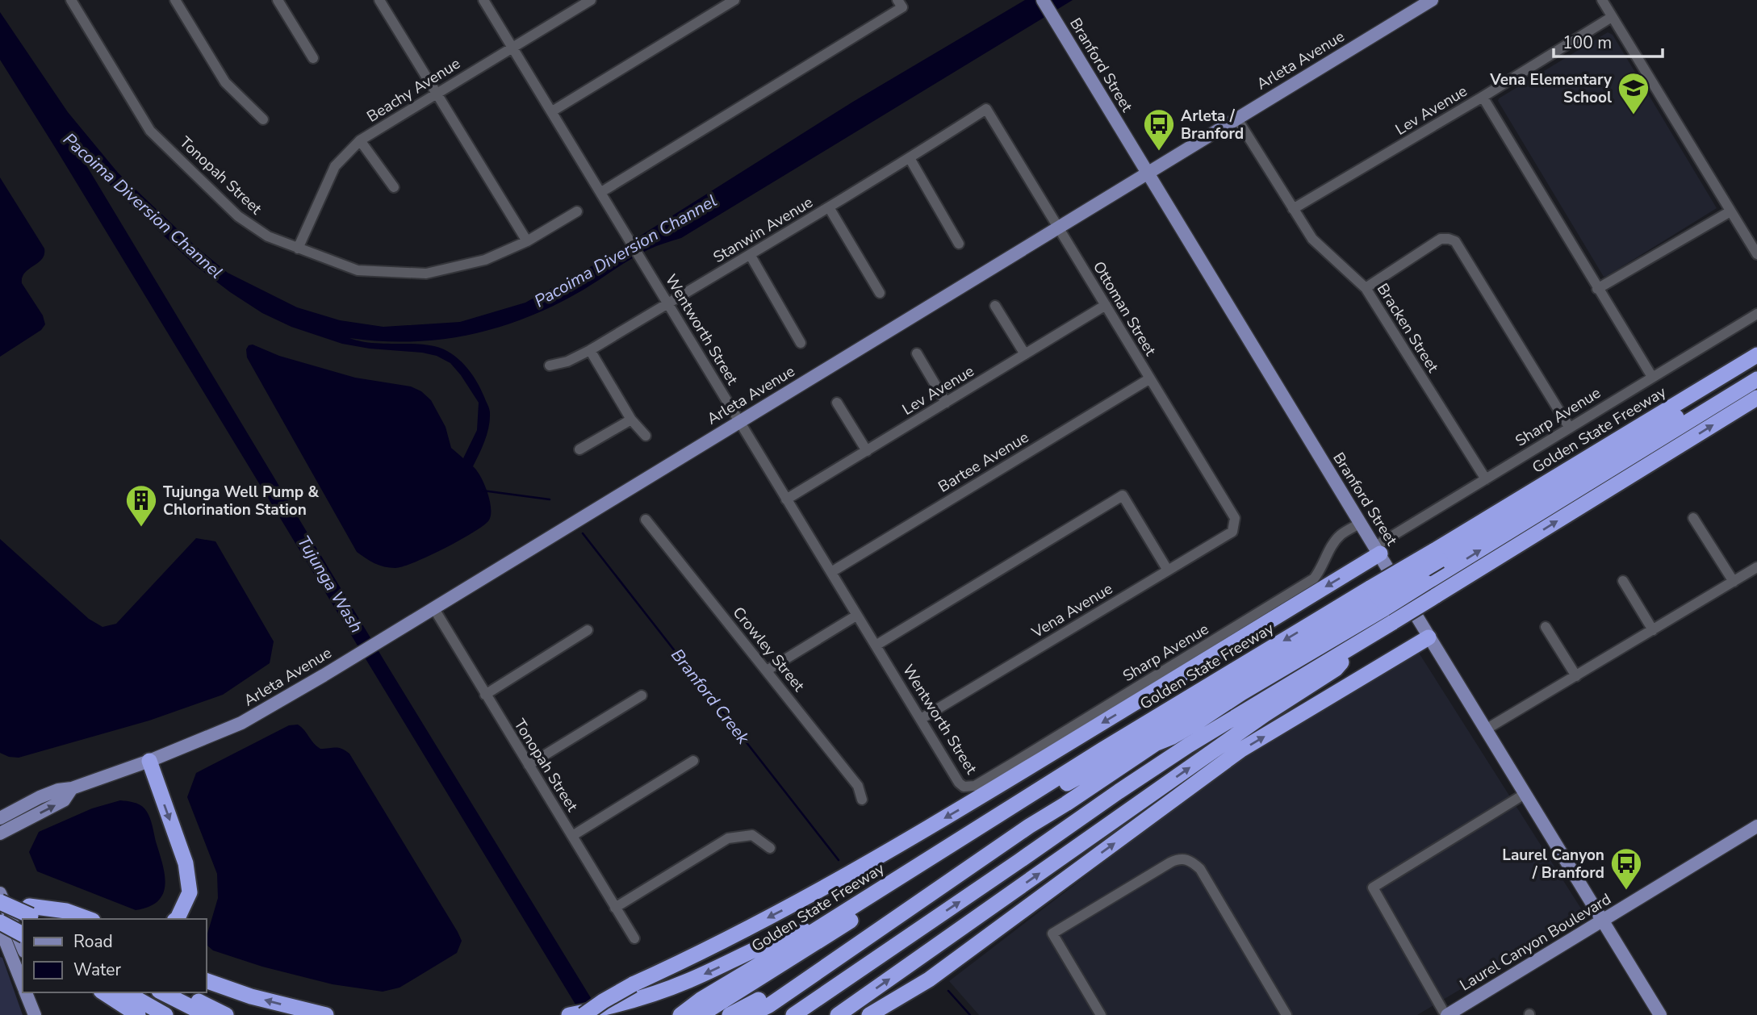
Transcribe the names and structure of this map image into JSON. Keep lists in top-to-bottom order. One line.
{"streets":{"highway":["Golden State Freeway"],"main road":["Arleta Avenue","Branford Street","Laurel Canyon Boulevard"],"street":["Beachy Avenue","Lev Avenue","Tonopah Street","Stanwin Avenue","Ottoman Street","Bracken Street","Wentworth Street","Sharp Avenue","Bartee Avenue","Vena Avenue","Crowley Street"]},"crossings":[["Arleta Avenue","Branford Street"],["Arleta Avenue","Tonopah Street"],["Arleta Avenue","Ottoman Street"],["Arleta Avenue","Bracken Street"],["Arleta Avenue","Wentworth Street"],["Branford Street","Sharp Avenue"],["Branford Street","Laurel Canyon Boulevard"],["Beachy Avenue","Tonopah Street"],["Beachy Avenue","Wentworth Street"],["Lev Avenue","Ottoman Street"],["Lev Avenue","Bracken Street"],["Lev Avenue","Wentworth Street"],["Stanwin Avenue","Ottoman Street"],["Stanwin Avenue","Wentworth Street"],["Ottoman Street","Bartee Avenue"],["Ottoman Street","Vena Avenue"],["Bracken Street","Sharp Avenue"],["Wentworth Street","Sharp Avenue"],["Wentworth Street","Bartee Avenue"],["Wentworth Street","Vena Avenue"]],"water":["Pacoima Diversion Channel","Tujunga Wash","Branford Creek"],"places":{"school or university":["Vena Elementary School"],"bus stop":["Arleta / Branford","Laurel Canyon / Branford"],"building":["Tujunga Well Pump & Chlorination Station"]},"legend":["Road","Water"],"scale_bar":"100 m"}
